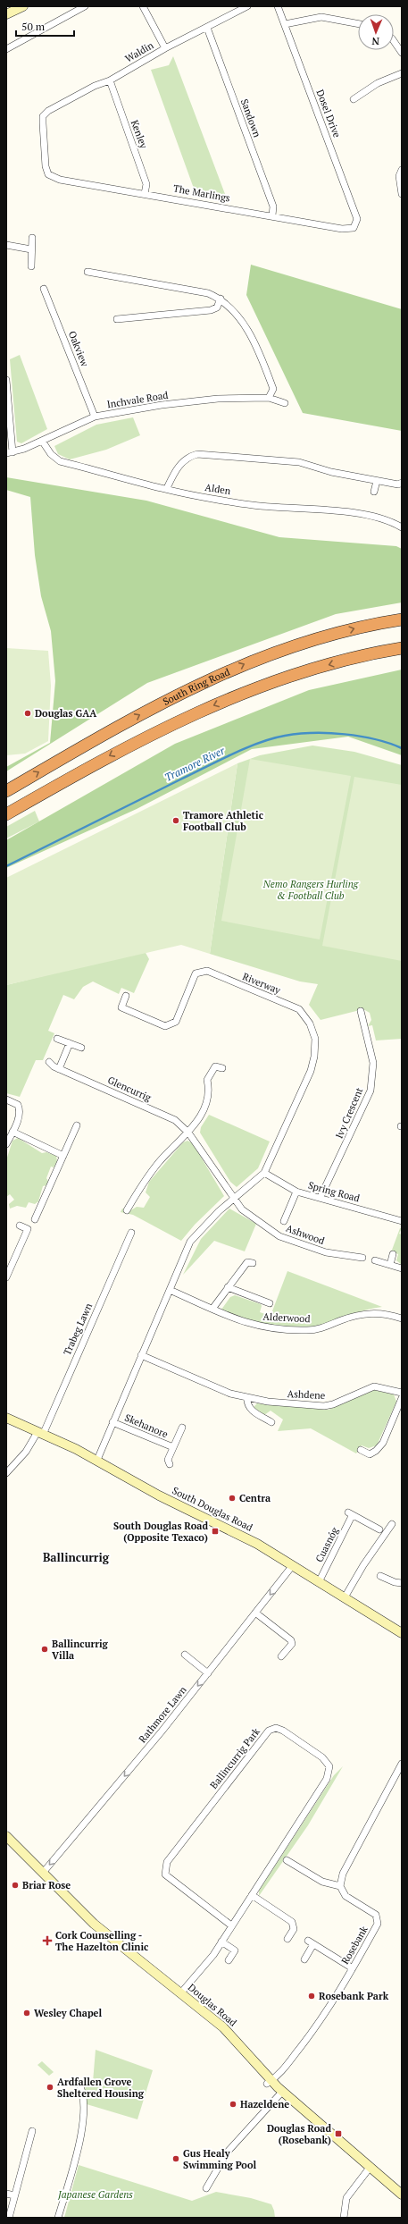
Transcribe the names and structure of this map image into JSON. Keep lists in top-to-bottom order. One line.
{"streets":{"highway":["South Ring Road"],"main road":["South Douglas Road","Douglas Road"],"street":["Waldin","Dosel Drive","Sandown","Kenley","The Marlings","Oakview","Inchvale Road","Alden","Riverway","Glencurrig","Ivy Crescent","Spring Road","Ashwood","Alderwood","Trabeg Lawn","Ashdene","Skehanore","Cuasnóg","Rathmore Lawn","Ballincurrig Park","Rosebank"]},"crossings":[["Waldin","Sandown"],["Waldin","Kenley"],["Waldin","The Marlings"],["Dosel Drive","The Marlings"],["Sandown","The Marlings"],["Kenley","The Marlings"],["Oakview","Inchvale Road"],["Inchvale Road","Alden"],["Riverway","Spring Road"],["Glencurrig","Ashwood"],["Ivy Crescent","Spring Road"],["Trabeg Lawn","South Douglas Road"],["South Douglas Road","Cuasnóg"],["South Douglas Road","Rathmore Lawn"],["Rathmore Lawn","Douglas Road"],["Ballincurrig Park","Douglas Road"],["Rosebank","Douglas Road"]],"one_way":["Rathmore Lawn"],"districts":["Ballincurrig"],"water":["Tramore River"],"parks":["Nemo Rangers Hurling & Football Club","Japanese Gardens"],"places":{"other":["Douglas GAA","Tramore Athletic Football Club","Centra","Ballincurrig Villa","Briar Rose","Rosebank Park","Wesley Chapel","Ardfallen Grove Sheltered Housing","Hazeldene","Gus Healy Swimming Pool"],"transit":["South Douglas Road (Opposite Texaco)","Douglas Road (Rosebank)"],"health":["Cork Counselling - The Hazelton Clinic"]},"scale_bar":"50 m","north":"bottom"}
